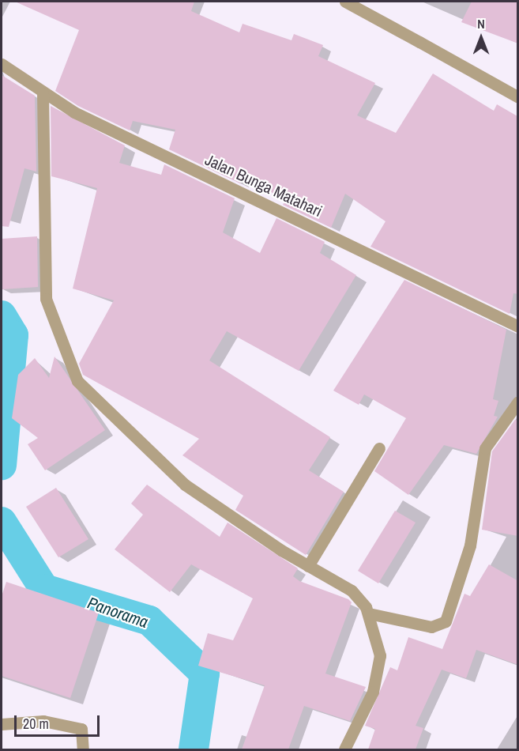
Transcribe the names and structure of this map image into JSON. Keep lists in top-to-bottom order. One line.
{"streets":{"street":["Jalan Bunga Matahari"]},"water":["Panorama"],"scale_bar":"20 m","north":"top"}
